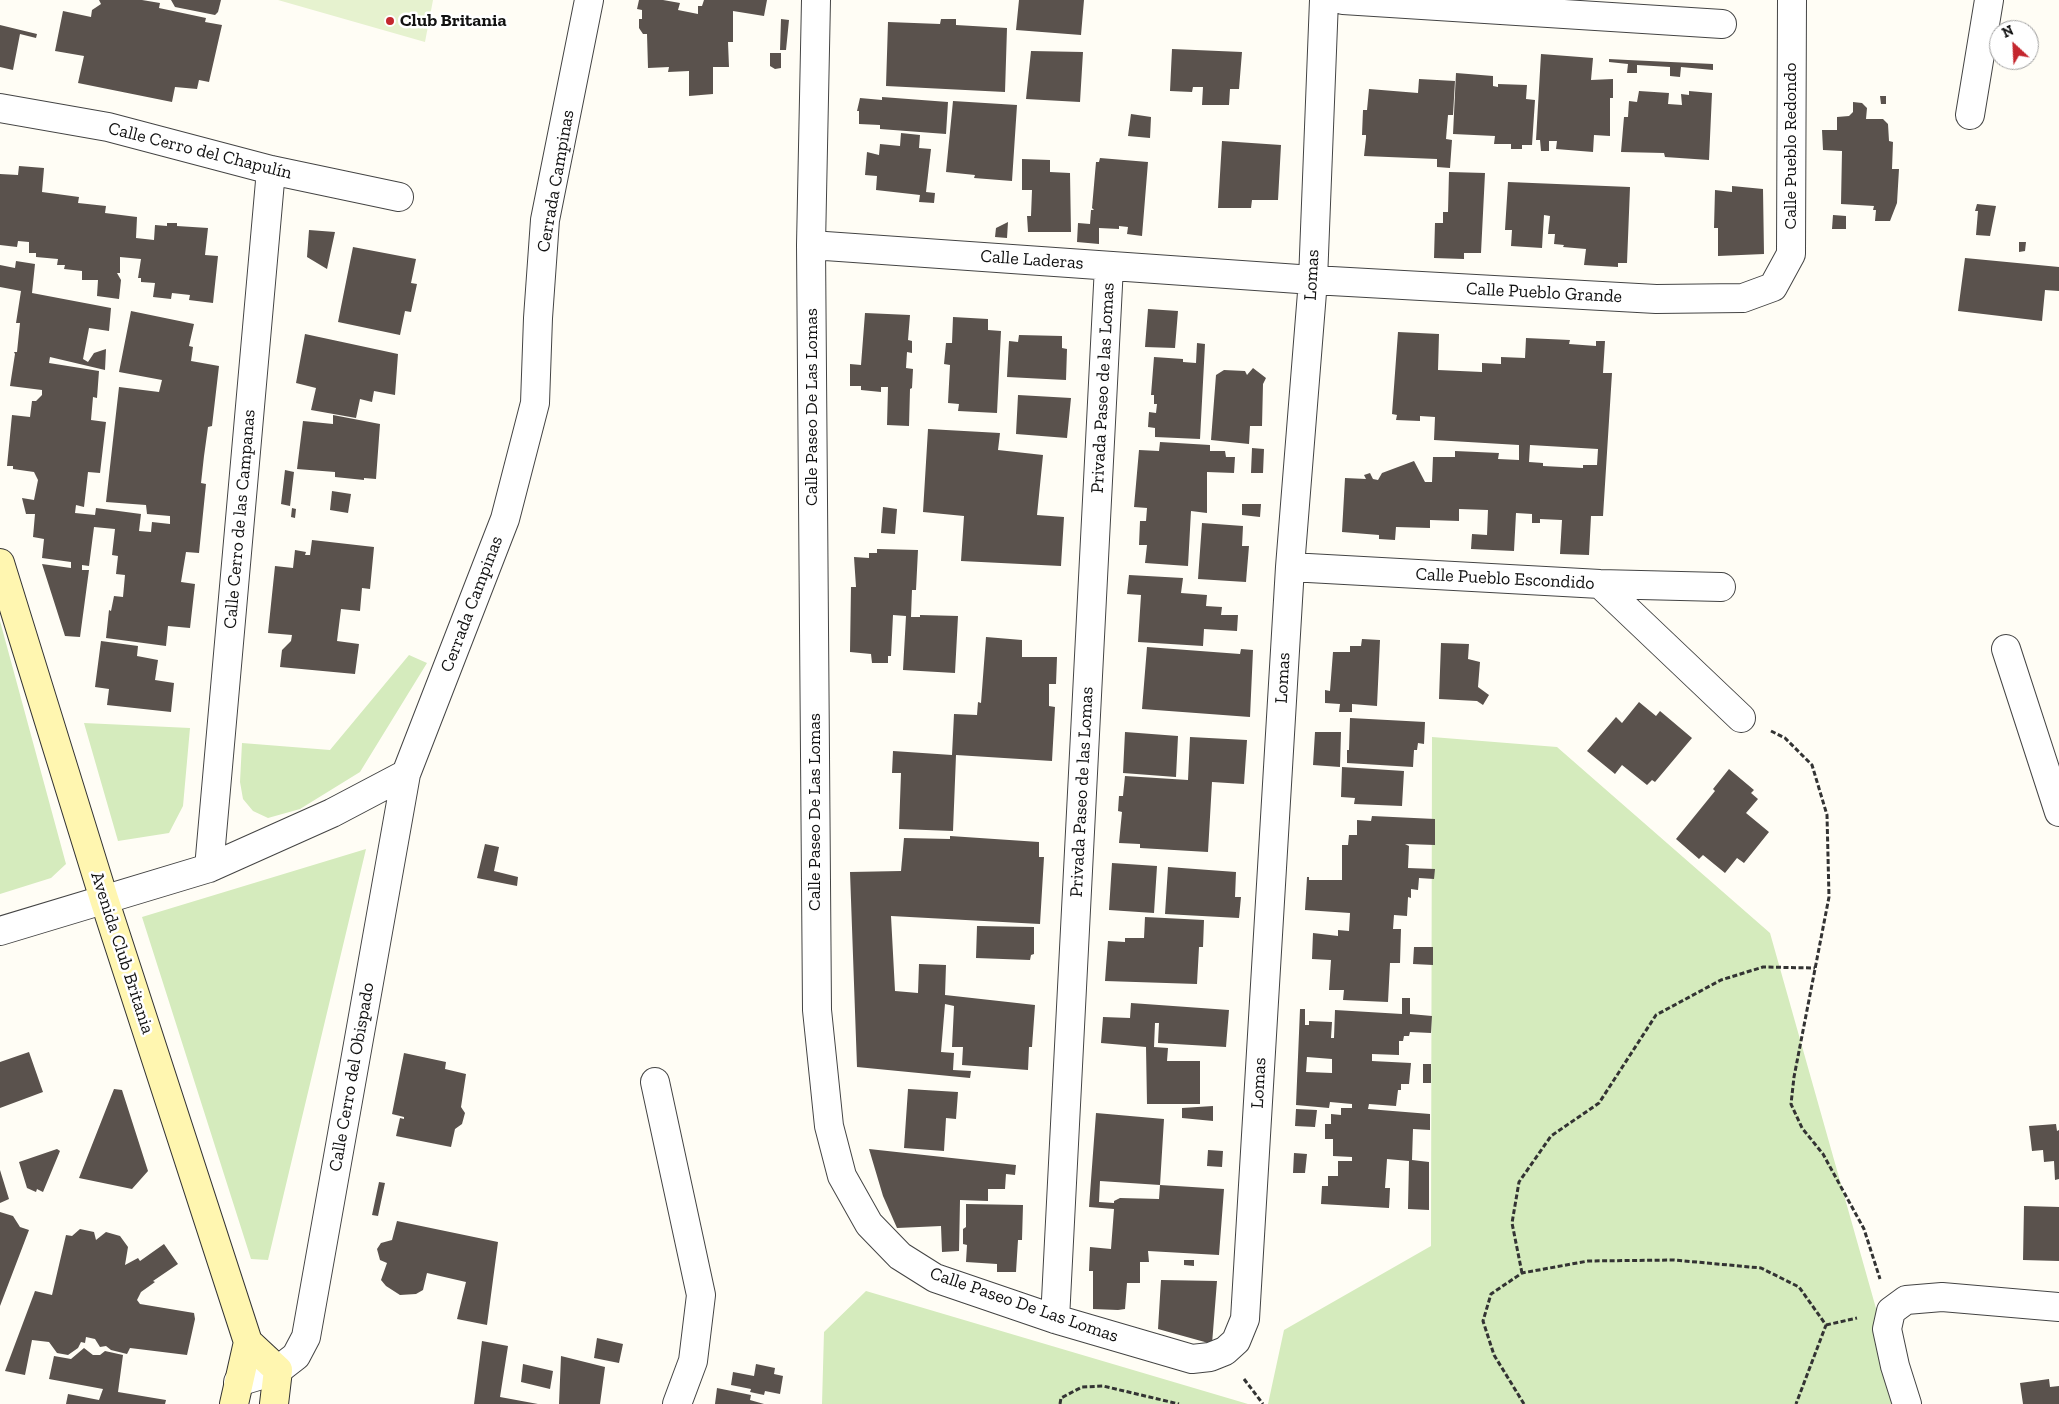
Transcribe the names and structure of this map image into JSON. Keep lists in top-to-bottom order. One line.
{"streets":{"main road":["Avenida Club Britania"],"street":["Calle Pueblo Redondo","Calle Cerro del Chapulín","Cerrada Campinas","Calle Laderas","Lomas","Calle Pueblo Grande","Privada Paseo de las Lomas","Calle Paseo De Las Lomas","Calle Cerro de las Campanas","Calle Pueblo Escondido","Calle Cerro del Obispado"]},"crossings":[["Calle Pueblo Redondo","Calle Pueblo Grande"],["Calle Cerro del Chapulín","Calle Cerro de las Campanas"],["Cerrada Campinas","Calle Cerro del Obispado"],["Calle Laderas","Lomas"],["Calle Laderas","Calle Pueblo Grande"],["Calle Laderas","Privada Paseo de las Lomas"],["Calle Laderas","Calle Paseo De Las Lomas"],["Lomas","Calle Pueblo Grande"],["Lomas","Calle Paseo De Las Lomas"],["Lomas","Calle Pueblo Escondido"],["Privada Paseo de las Lomas","Calle Paseo De Las Lomas"],["Avenida Club Britania","Calle Cerro del Obispado"]],"places":["Club Britania"],"north":"top left"}
